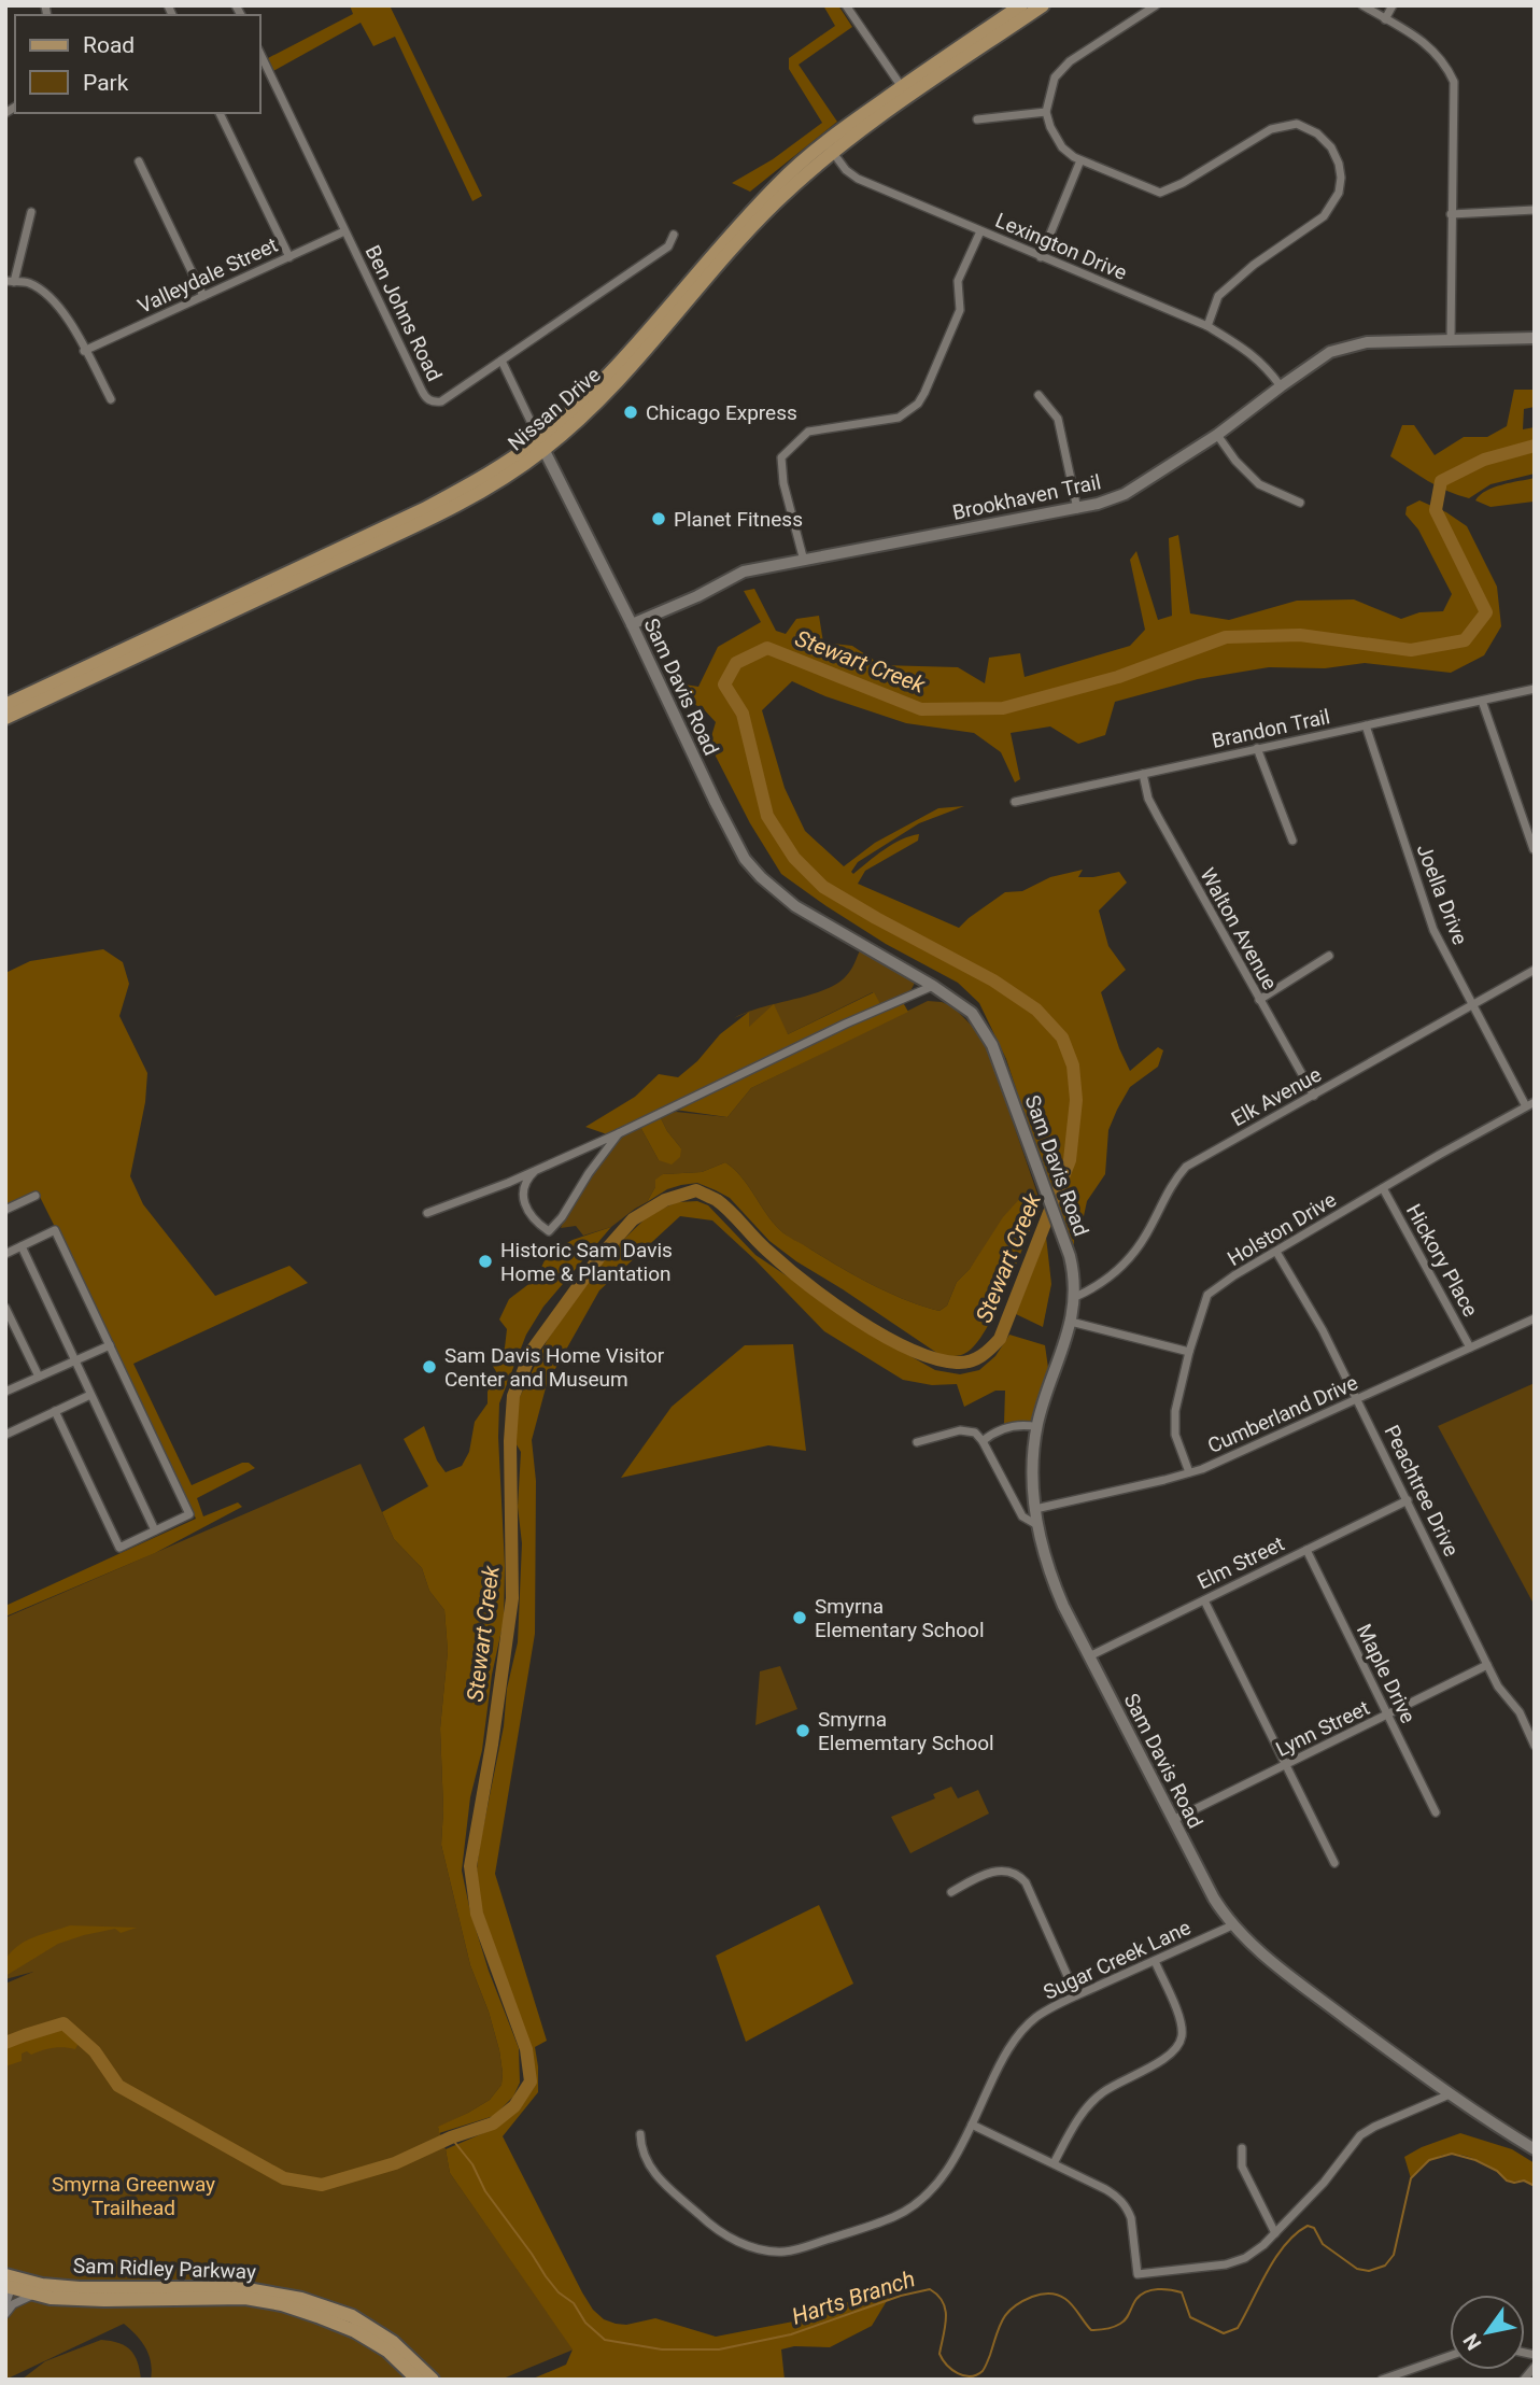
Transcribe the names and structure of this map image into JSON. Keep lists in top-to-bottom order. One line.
{"streets":{"main road":["Nissan Drive","Sam Ridley Parkway"],"street":["Lexington Drive","Valleydale Street","Ben Johns Road","Brookhaven Trail","Sam Davis Road","Brandon Trail","Joella Drive","Walton Avenue","Elk Avenue","Holston Drive","Hickory Place","Cumberland Drive","Peachtree Drive","Elm Street","Maple Drive","Lynn Street","Sugar Creek Lane"]},"crossings":[["Lexington Drive","Nissan Drive"],["Lexington Drive","Brookhaven Trail"],["Valleydale Street","Ben Johns Road"],["Nissan Drive","Sam Davis Road"],["Brookhaven Trail","Sam Davis Road"],["Sam Davis Road","Elk Avenue"],["Sam Davis Road","Cumberland Drive"],["Sam Davis Road","Elm Street"],["Sam Davis Road","Lynn Street"],["Sam Davis Road","Sugar Creek Lane"],["Brandon Trail","Joella Drive"],["Brandon Trail","Walton Avenue"],["Joella Drive","Elk Avenue"],["Joella Drive","Holston Drive"],["Walton Avenue","Elk Avenue"],["Holston Drive","Hickory Place"],["Holston Drive","Cumberland Drive"],["Holston Drive","Peachtree Drive"],["Hickory Place","Cumberland Drive"],["Cumberland Drive","Peachtree Drive"],["Peachtree Drive","Elm Street"],["Peachtree Drive","Lynn Street"],["Elm Street","Maple Drive"],["Maple Drive","Lynn Street"]],"water":["Stewart Creek","Harts Branch"],"parks":["Smyrna Greenway Trailhead"],"places":["Chicago Express","Planet Fitness","Historic Sam Davis Home & Plantation","Sam Davis Home Visitor Center and Museum","Smyrna Elementary School","Smyrna Elememtary School"],"legend":["Road","Park"],"north":"bottom left"}
